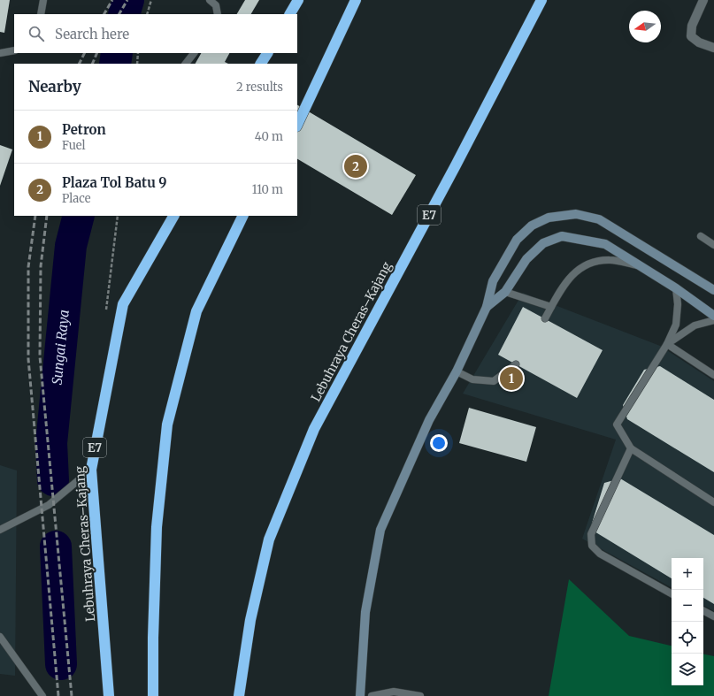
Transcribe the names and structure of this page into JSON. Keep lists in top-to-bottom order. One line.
{"streets":{"highway":["E7","Lebuhraya Cheras–Kajang"]},"water":["Sungai Raya"],"north":"left","page":{"search":"Search here","heading":["Nearby","2 results"],"list":[{"mark":"1","name":"Petron","note":"Fuel","value":"40 m"},{"mark":"2","name":"Plaza Tol Batu 9","note":"Place","value":"110 m"}],"pins":["2","1"],"map_buttons":["+","−"]}}
